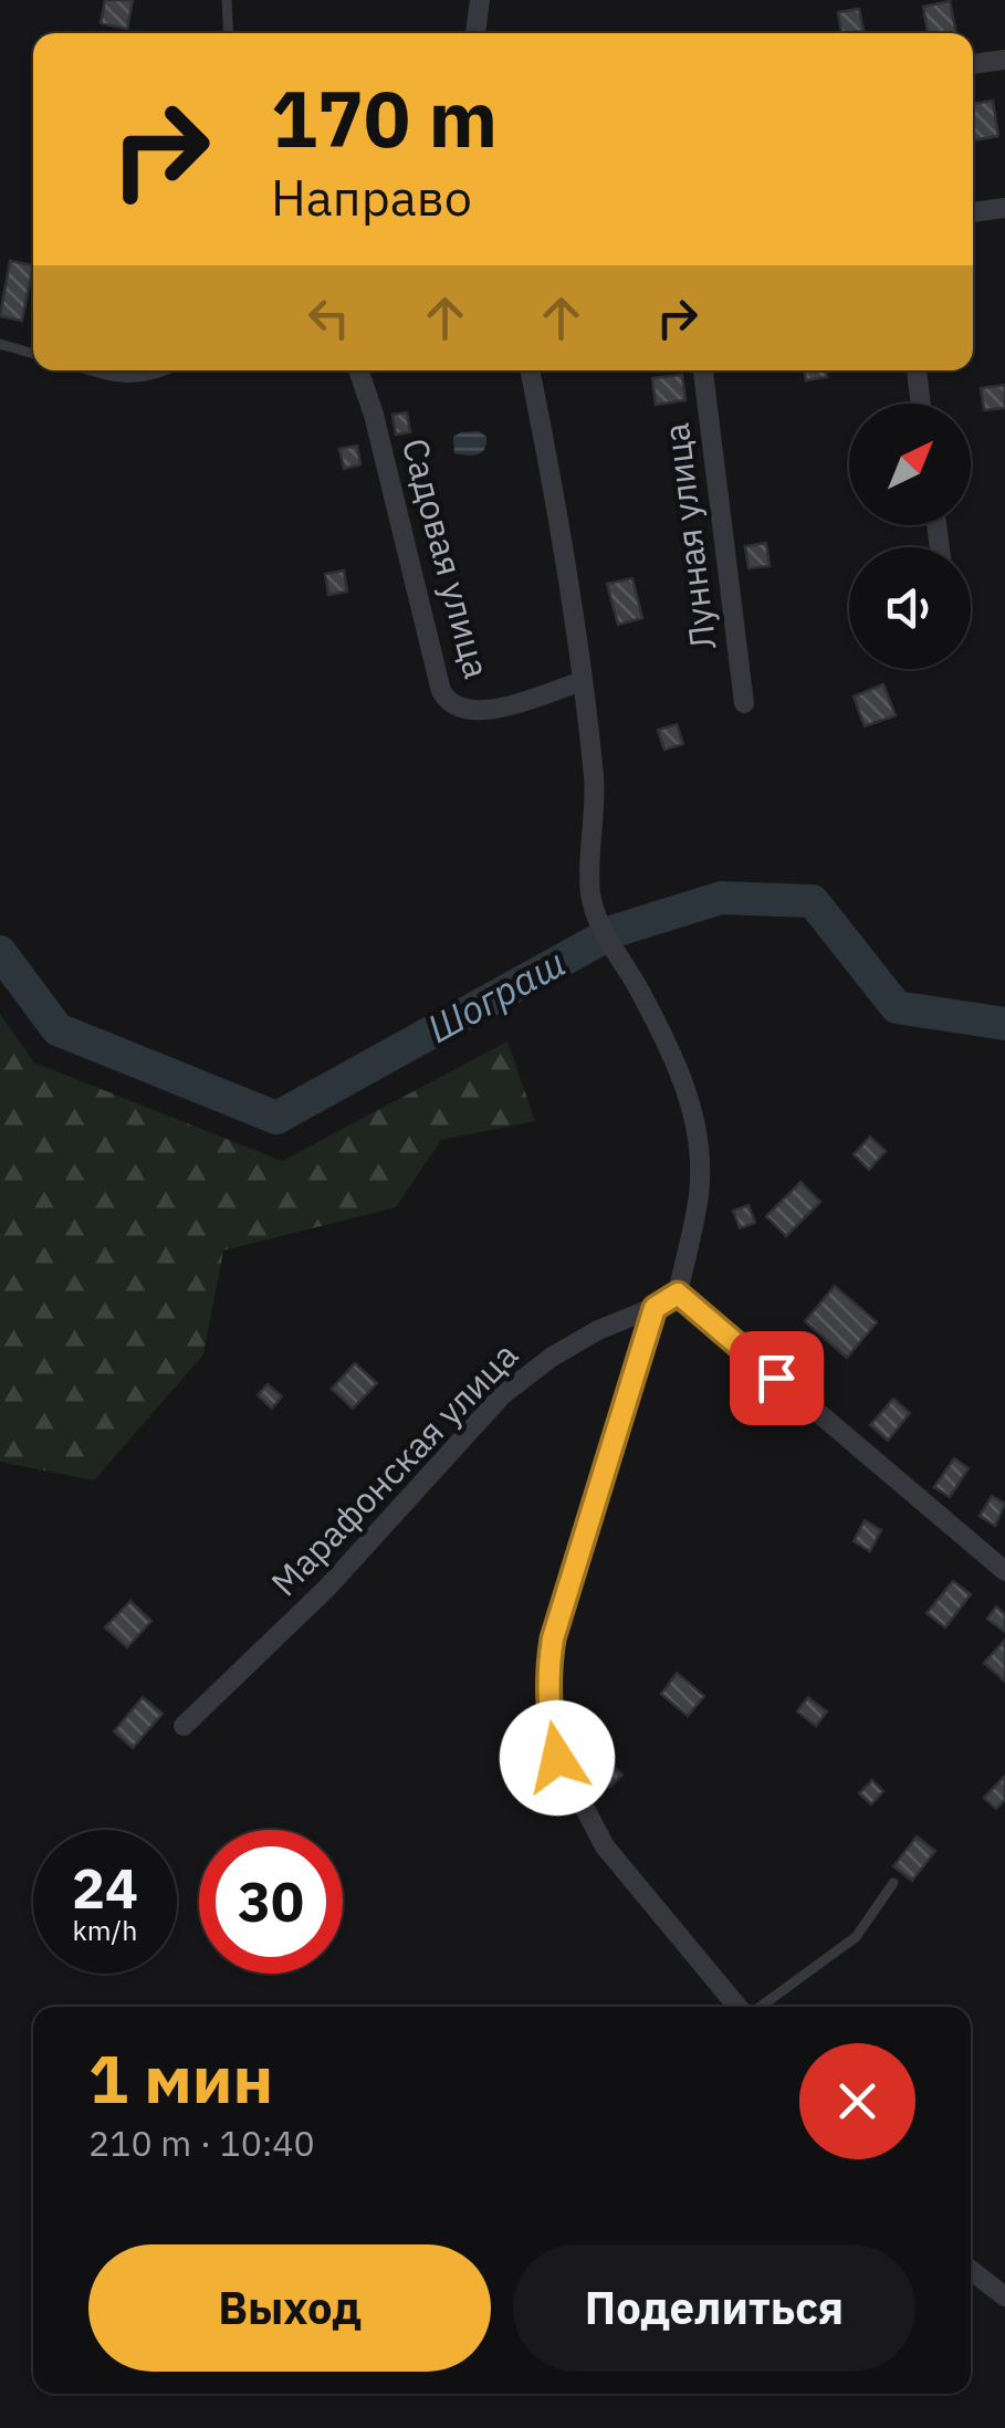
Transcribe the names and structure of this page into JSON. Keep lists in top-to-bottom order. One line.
{"streets":{"street":["Лунная улица","Садовая улица","Марафонская улица"]},"water":["Шограш"],"north":"top right","page":{"turn":["170 m","Направо"],"speed":"24 km/h","limit":"30","heading":["1 мин","210 m · 10:40"],"buttons":["Выход","Поделиться"]}}
